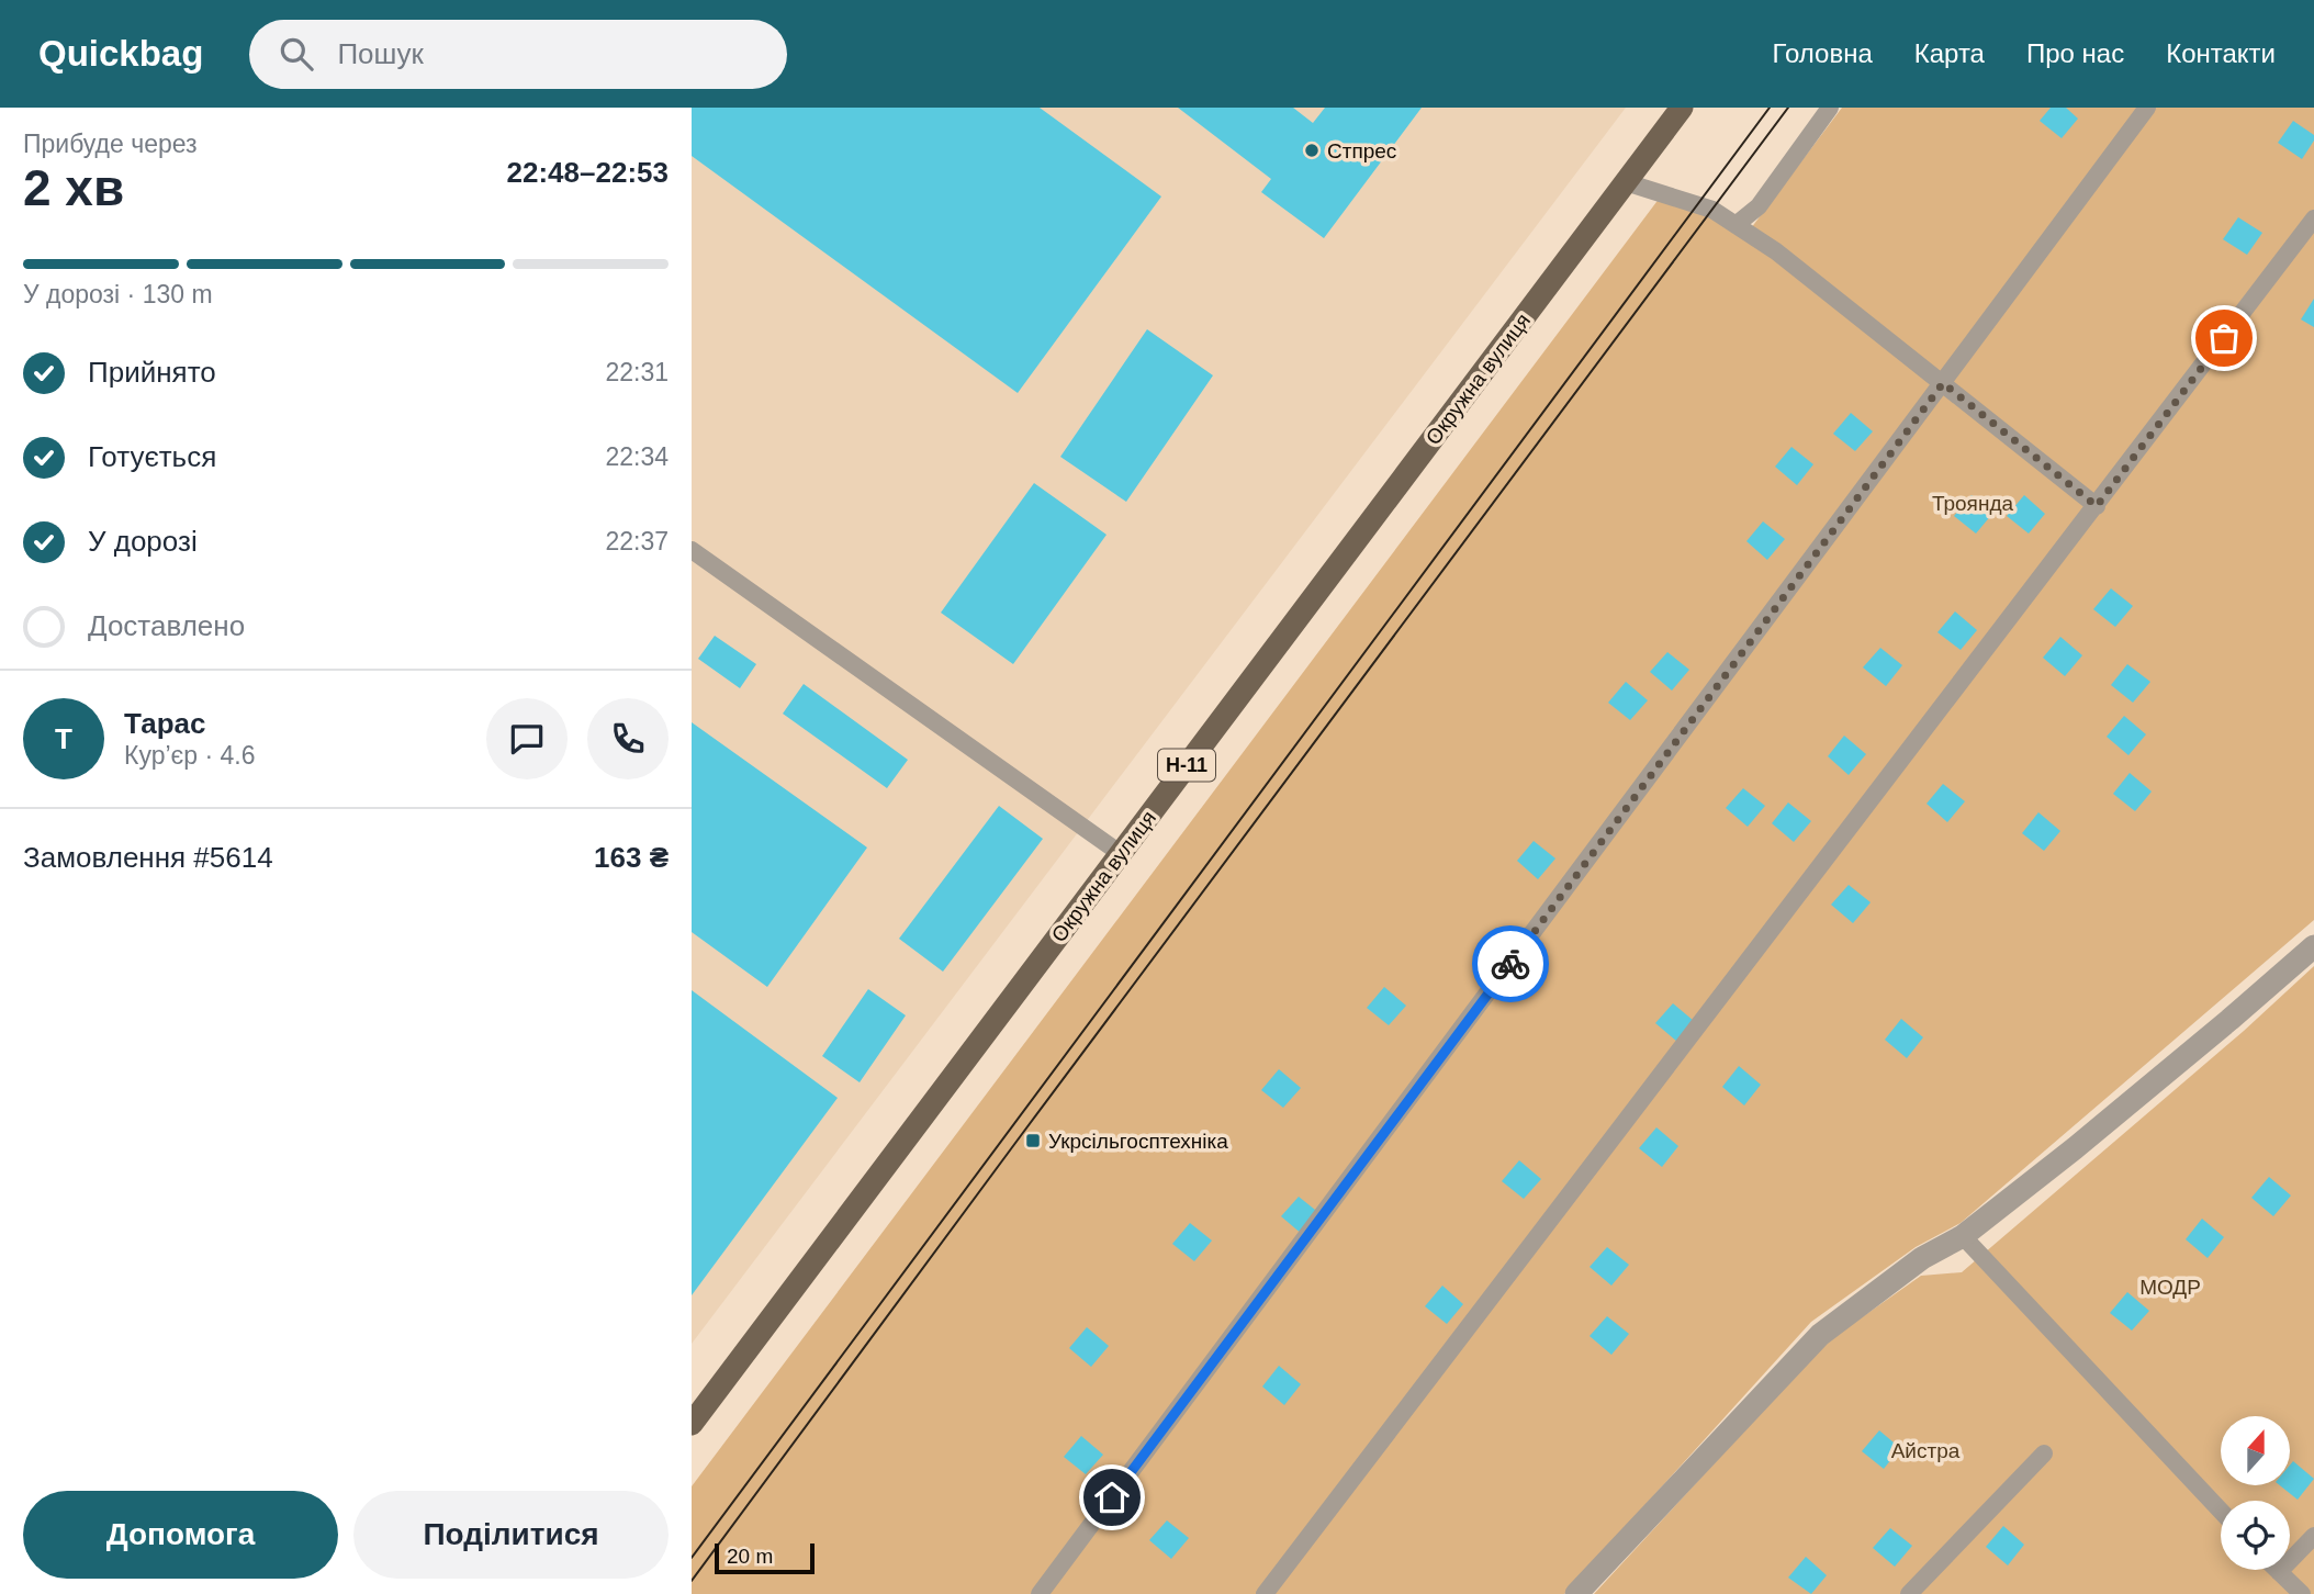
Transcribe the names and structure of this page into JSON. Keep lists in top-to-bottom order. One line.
{"streets":{"main road":["Окружна вулиця","Н-11"]},"parks":["Троянда","МОДР","Айстра"],"places":{"other":["Стпрес"],"transit":["Укрсільгосптехніка"]},"scale_bar":"20 m","north":"top","page":{"header":"Quickbag","search":"Пошук","nav":["Головна","Карта","Про нас","Контакти"],"heading":["2 хв","Прибуде через","22:48–22:53"],"panel":["Тарас","Кур’єр · 4.6","Замовлення #5614","163 ₴"],"bar":"У дорозі · 130 m","list":[["Прийнято","22:31"],["Готується","22:34"],["У дорозі","22:37"],"Доставлено"],"round":"Т","buttons":["Допомога","Поділитися"],"scale":"20 m"}}
